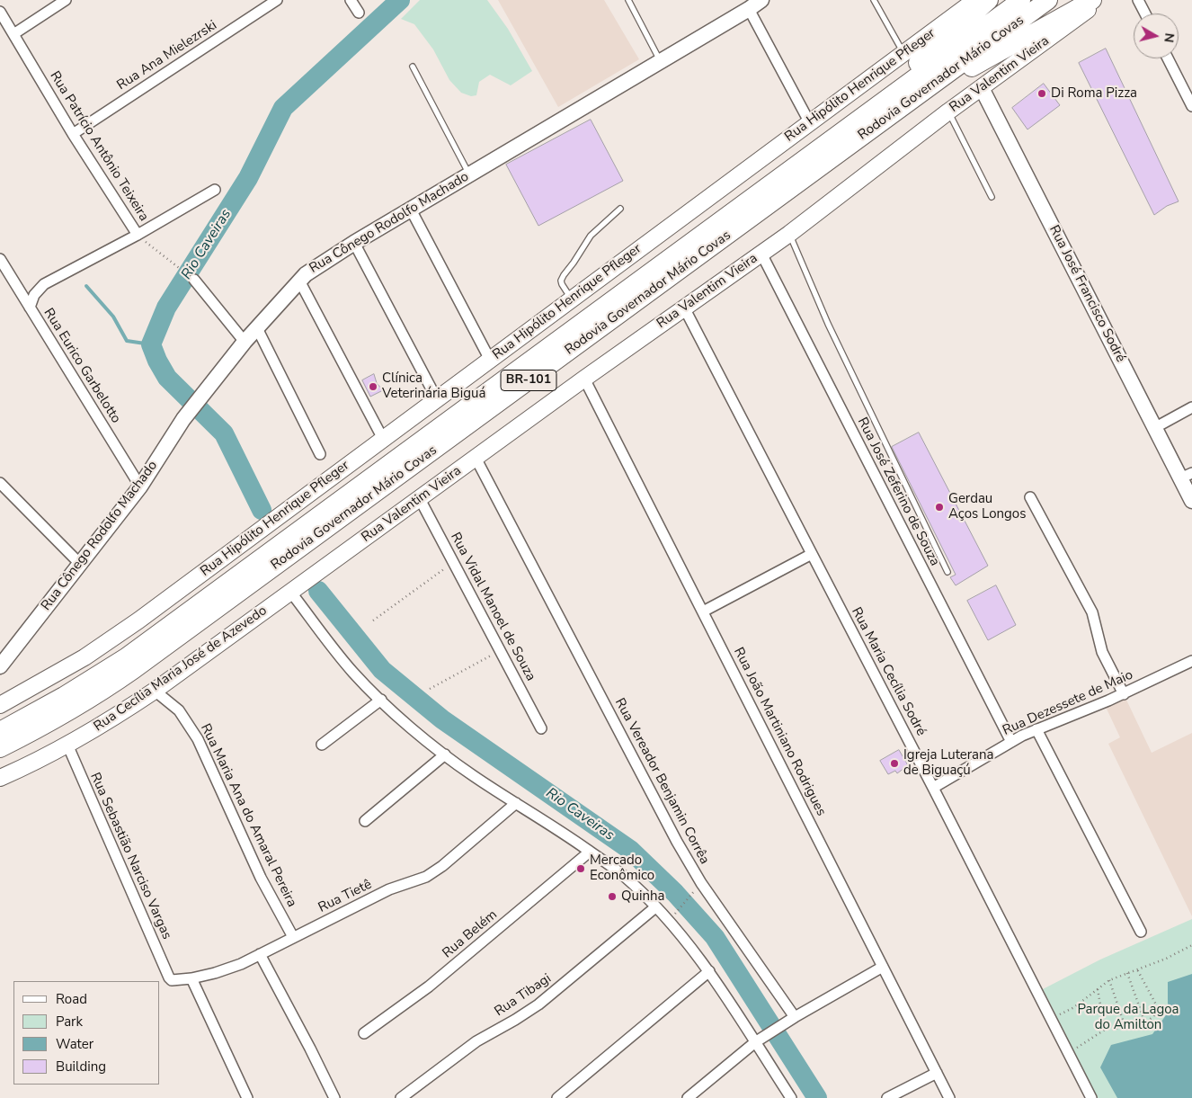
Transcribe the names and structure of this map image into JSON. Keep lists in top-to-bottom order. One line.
{"streets":{"highway":["Rodovia Governador Mário Covas","BR-101"],"main road":["Rua Valentim Vieira","Rua Hipólito Henrique Pfleger","Rua Cônego Rodolfo Machado","Rua José Francisco Sodré","Rua Cecília Maria José de Azevedo"],"street":["Rua Ana Mielezrski","Rua Patrício Antônio Teixeira","Rua Eurico Garbelotto","Rua José Zeferino de Souza","Rua Vidal Manoel de Souza","Rua Maria Cecília Sodré","Rua Dezessete de Maio","Rua João Martiniano Rodrigues","Rua Vereador Benjamin Corrêa","Rua Maria Ana do Amaral Pereira","Rua Sebastião Narciso Vargas","Rua Tietê","Rua Belém","Rua Tibagi"]},"crossings":[["Rua Ana Mielezrski","Rua Patrício Antônio Teixeira"],["Rua Valentim Vieira","Rua José Francisco Sodré"],["Rua Valentim Vieira","Rua José Zeferino de Souza"],["Rua Valentim Vieira","Rua Vidal Manoel de Souza"],["Rua Valentim Vieira","Rua Cecília Maria José de Azevedo"],["Rua Valentim Vieira","Rua Maria Cecília Sodré"],["Rua Valentim Vieira","Rua João Martiniano Rodrigues"],["Rua Valentim Vieira","Rua Vereador Benjamin Corrêa"],["Rua Cônego Rodolfo Machado","Rua Eurico Garbelotto"],["Rua José Zeferino de Souza","Rua Dezessete de Maio"],["Rua Cecília Maria José de Azevedo","Rua Maria Ana do Amaral Pereira"],["Rua Cecília Maria José de Azevedo","Rua Sebastião Narciso Vargas"],["Rua Maria Cecília Sodré","Rua Dezessete de Maio"],["Rua Maria Ana do Amaral Pereira","Rua Tietê"],["Rua Sebastião Narciso Vargas","Rua Tietê"]],"water":["Rio Caveiras"],"parks":["Parque da Lagoa do Amilton"],"places":["Di Roma Pizza","Clínica Veterinária Biguá","Gerdau Aços Longos","Igreja Luterana de Biguaçú","Mercado Econômico","Quinha"],"legend":["Road","Park","Water","Building"],"north":"right"}
